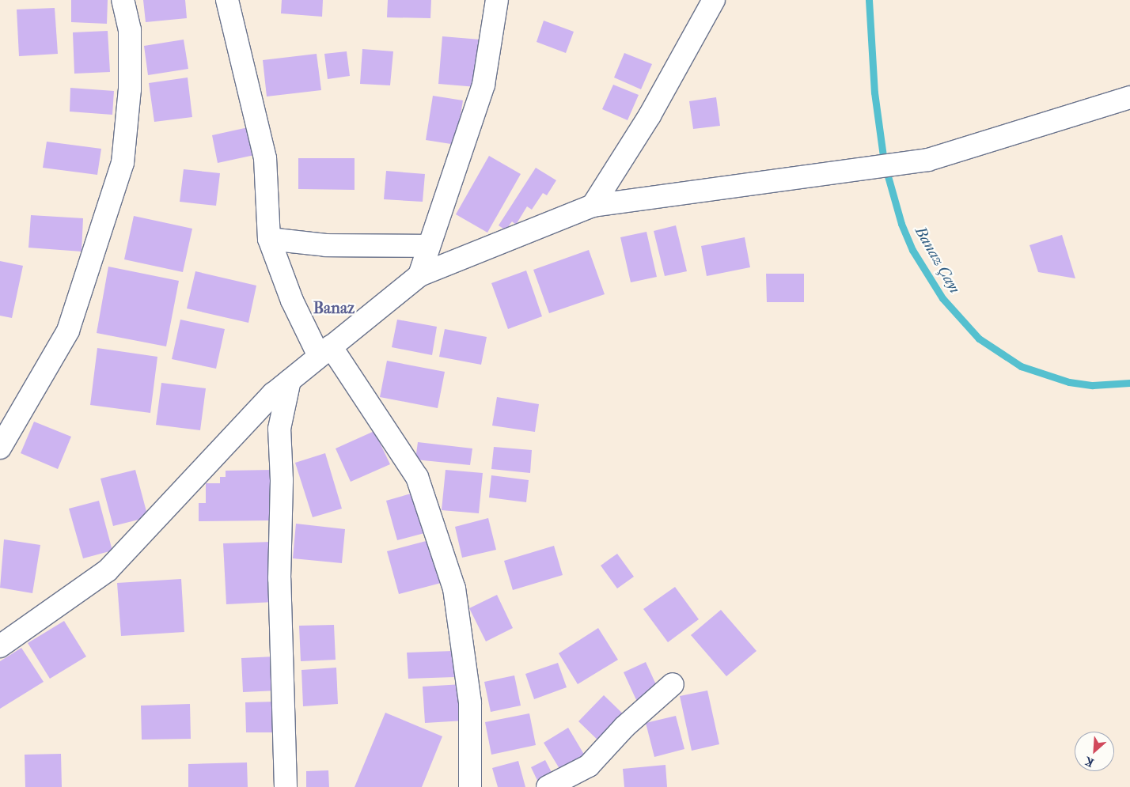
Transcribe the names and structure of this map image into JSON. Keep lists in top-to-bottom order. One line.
{"districts":["Banaz"],"water":["Banaz Çayı"],"north":"bottom left"}
